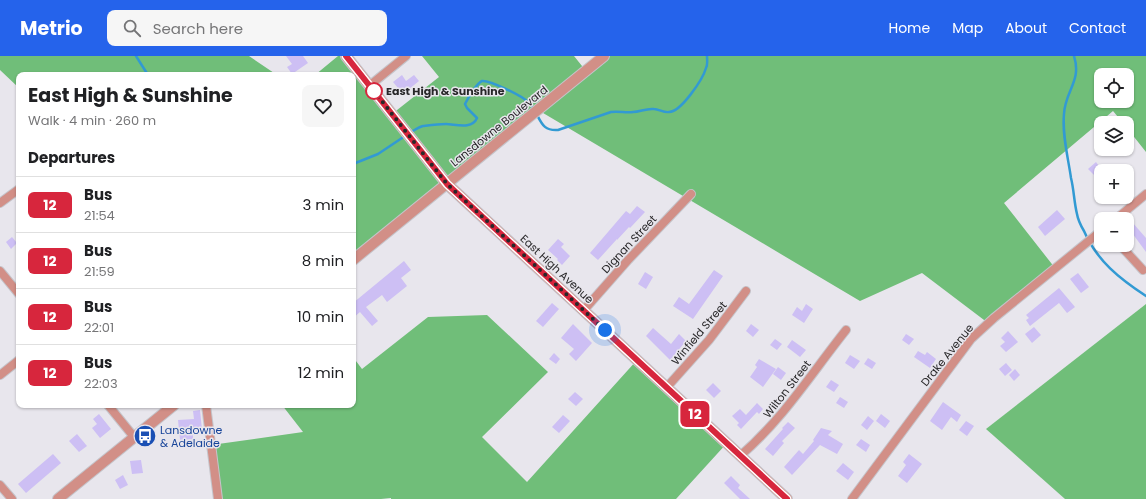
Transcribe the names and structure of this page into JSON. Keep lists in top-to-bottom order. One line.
{"streets":{"street":["Lansdowne Boulevard","Dignan Street","East High Avenue","Winfield Street","Drake Avenue","Wilton Street"]},"crossings":[["Lansdowne Boulevard","East High Avenue"],["Dignan Street","East High Avenue"],["East High Avenue","Winfield Street"],["East High Avenue","Wilton Street"]],"places":{"other":["East High & Sunshine"],"bus stop":["Lansdowne & Adelaide"]},"lines":["bus line 12"],"page":{"header":"Metrio","search":"Search here","nav":["Home","Map","About","Contact"],"on_map":"12","map_buttons":["+","−"],"heading":[["East High & Sunshine","Walk · 4 min · 260 m"],"Departures"],"list":[{"mark":"12","name":"Bus","note":"21:54","value":"3 min"},{"mark":"12","name":"Bus","note":"21:59","value":"8 min"},{"mark":"12","name":"Bus","note":"22:01","value":"10 min"},{"mark":"12","name":"Bus","note":"22:03","value":"12 min"}]}}
